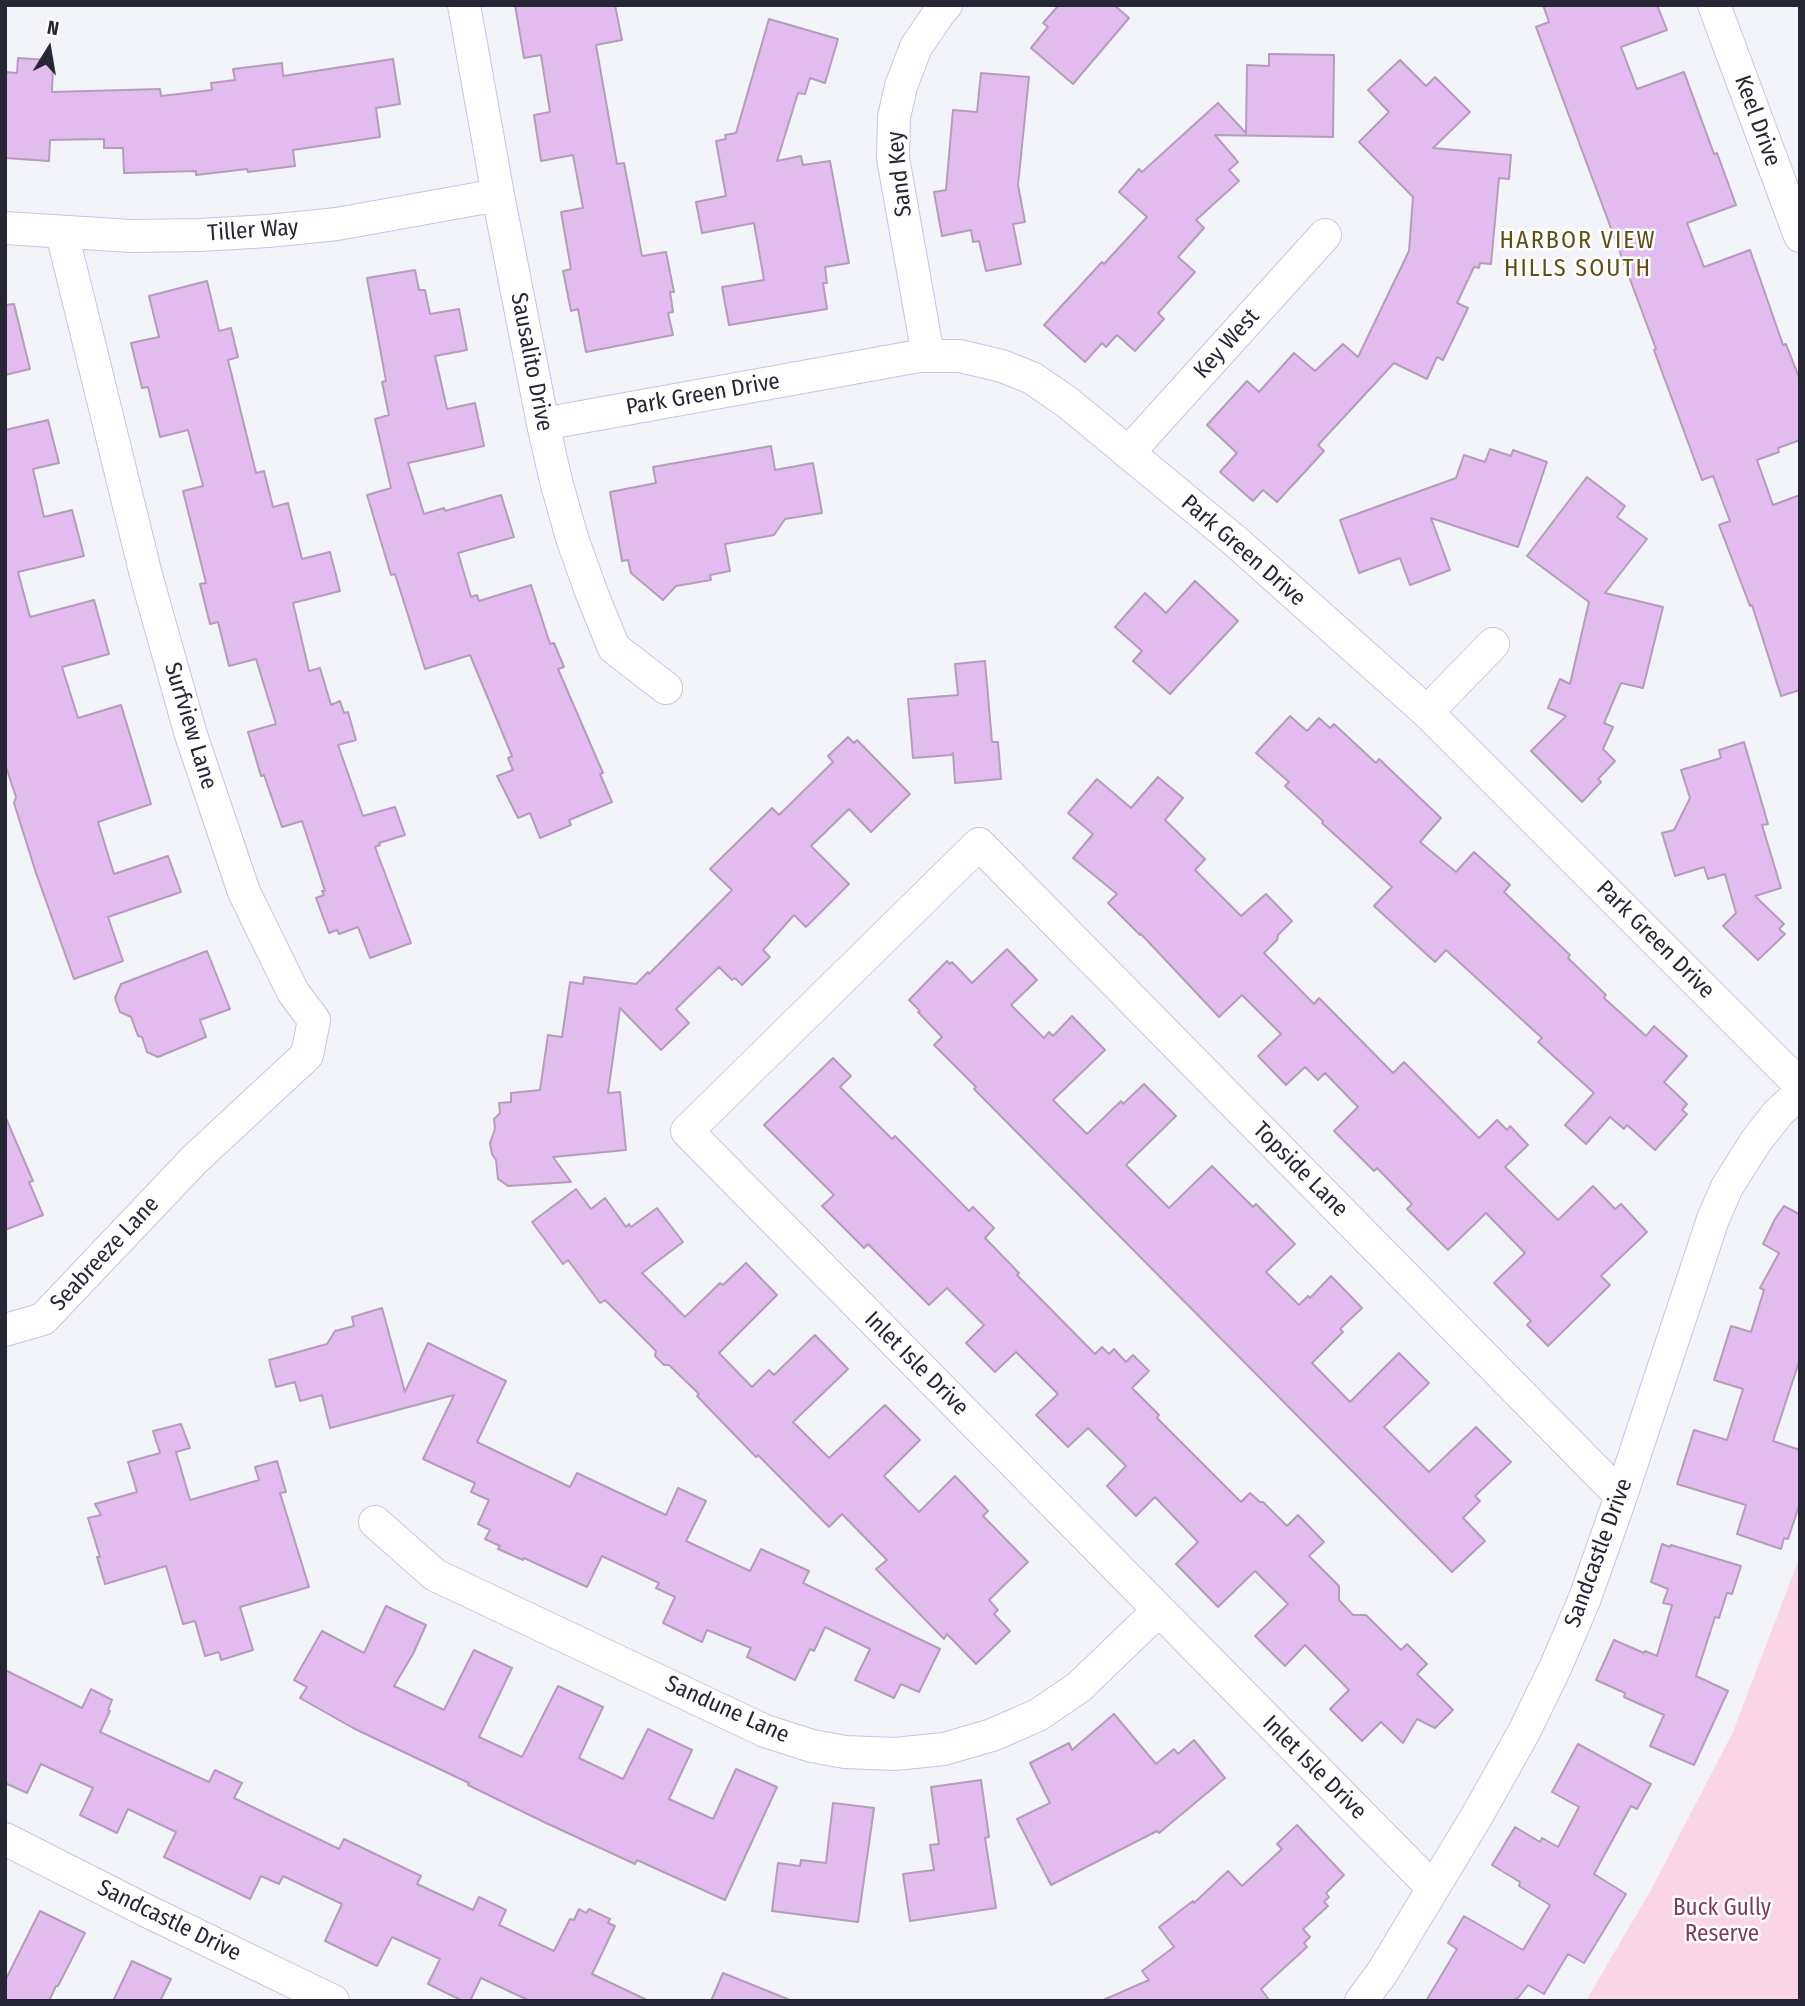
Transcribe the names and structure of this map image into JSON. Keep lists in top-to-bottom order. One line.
{"streets":{"street":["Keel Drive","Sand Key","Tiller Way","Key West","Sausalito Drive","Park Green Drive","Surfview Lane","Topside Lane","Seabreeze Lane","Inlet Isle Drive","Sandcastle Drive","Sandune Lane"]},"crossings":[["Sand Key","Park Green Drive"],["Tiller Way","Sausalito Drive"],["Tiller Way","Surfview Lane"],["Key West","Park Green Drive"],["Sausalito Drive","Park Green Drive"],["Surfview Lane","Seabreeze Lane"],["Topside Lane","Inlet Isle Drive"],["Topside Lane","Sandcastle Drive"],["Inlet Isle Drive","Sandcastle Drive"],["Inlet Isle Drive","Sandune Lane"]],"districts":["HARBOR VIEW HILLS SOUTH"],"parks":["Buck Gully Reserve"],"north":"top"}
